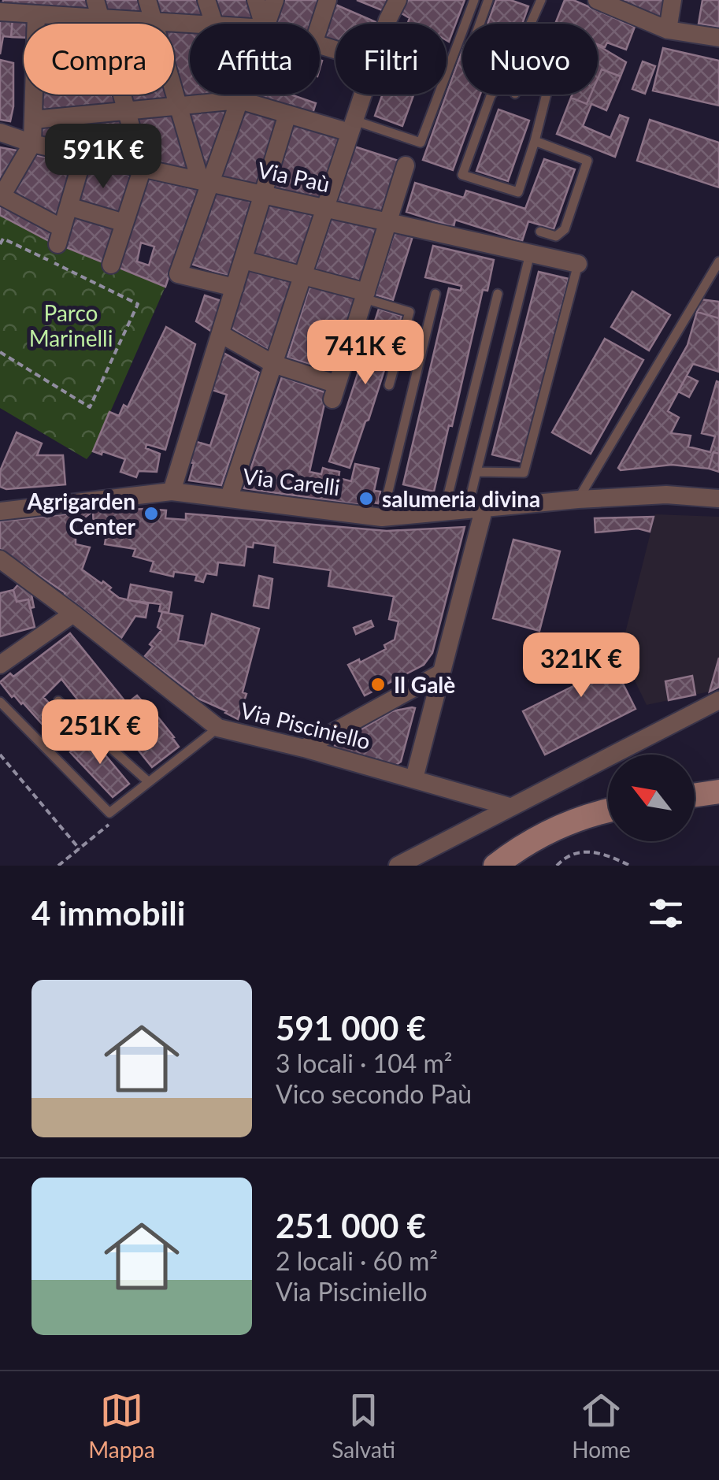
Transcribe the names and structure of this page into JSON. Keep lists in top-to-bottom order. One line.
{"streets":{"street":["Via Paù","Via Carelli","Via Pisciniello"]},"parks":["Parco Marinelli"],"places":["salumeria divina","Agrigarden Center","Il Galè"],"north":"top left","page":{"chip":["Compra","Affitta","Filtri","Nuovo"],"price":["591K €","741K €","321K €","251K €"],"heading":"4 immobili","list":[{"name":"591 000 €","note":"3 locali · 104 m² · Vico secondo Paù"},{"name":"251 000 €","note":"2 locali · 60 m² · Via Pisciniello"}],"tabs":["Mappa","Salvati","Home"]}}
